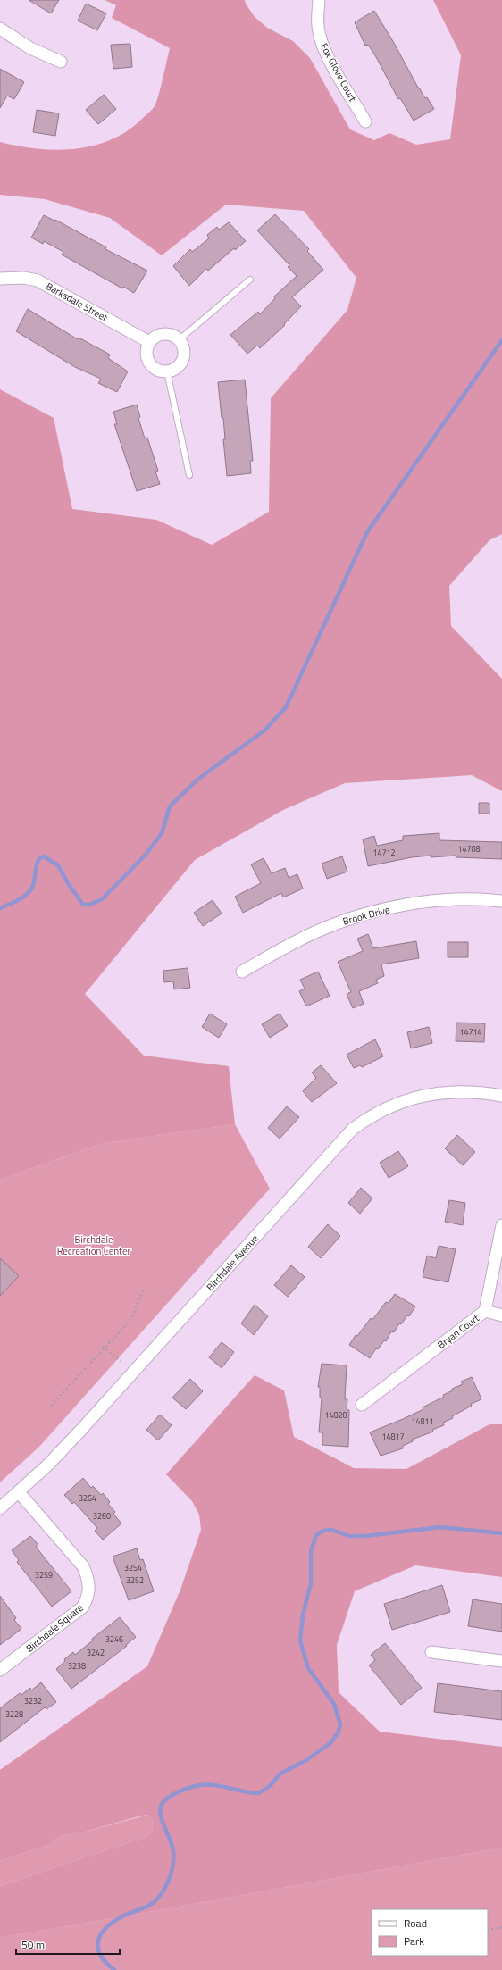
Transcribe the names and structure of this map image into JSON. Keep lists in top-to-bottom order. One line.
{"streets":{"street":["Fox Glove Court","Barksdale Street","Brook Drive","Birchdale Avenue","Bryan Court","Birchdale Square"]},"crossings":[["Birchdale Avenue","Birchdale Square"]],"parks":["Birchdale Recreation Center"],"house_numbers":["14708","14712","14714","14820","14811","14817","3264","3260","3254","3259","3252","3246","3242","3238","3232","3228"],"legend":["Road","Park"],"scale_bar":"50 m"}
